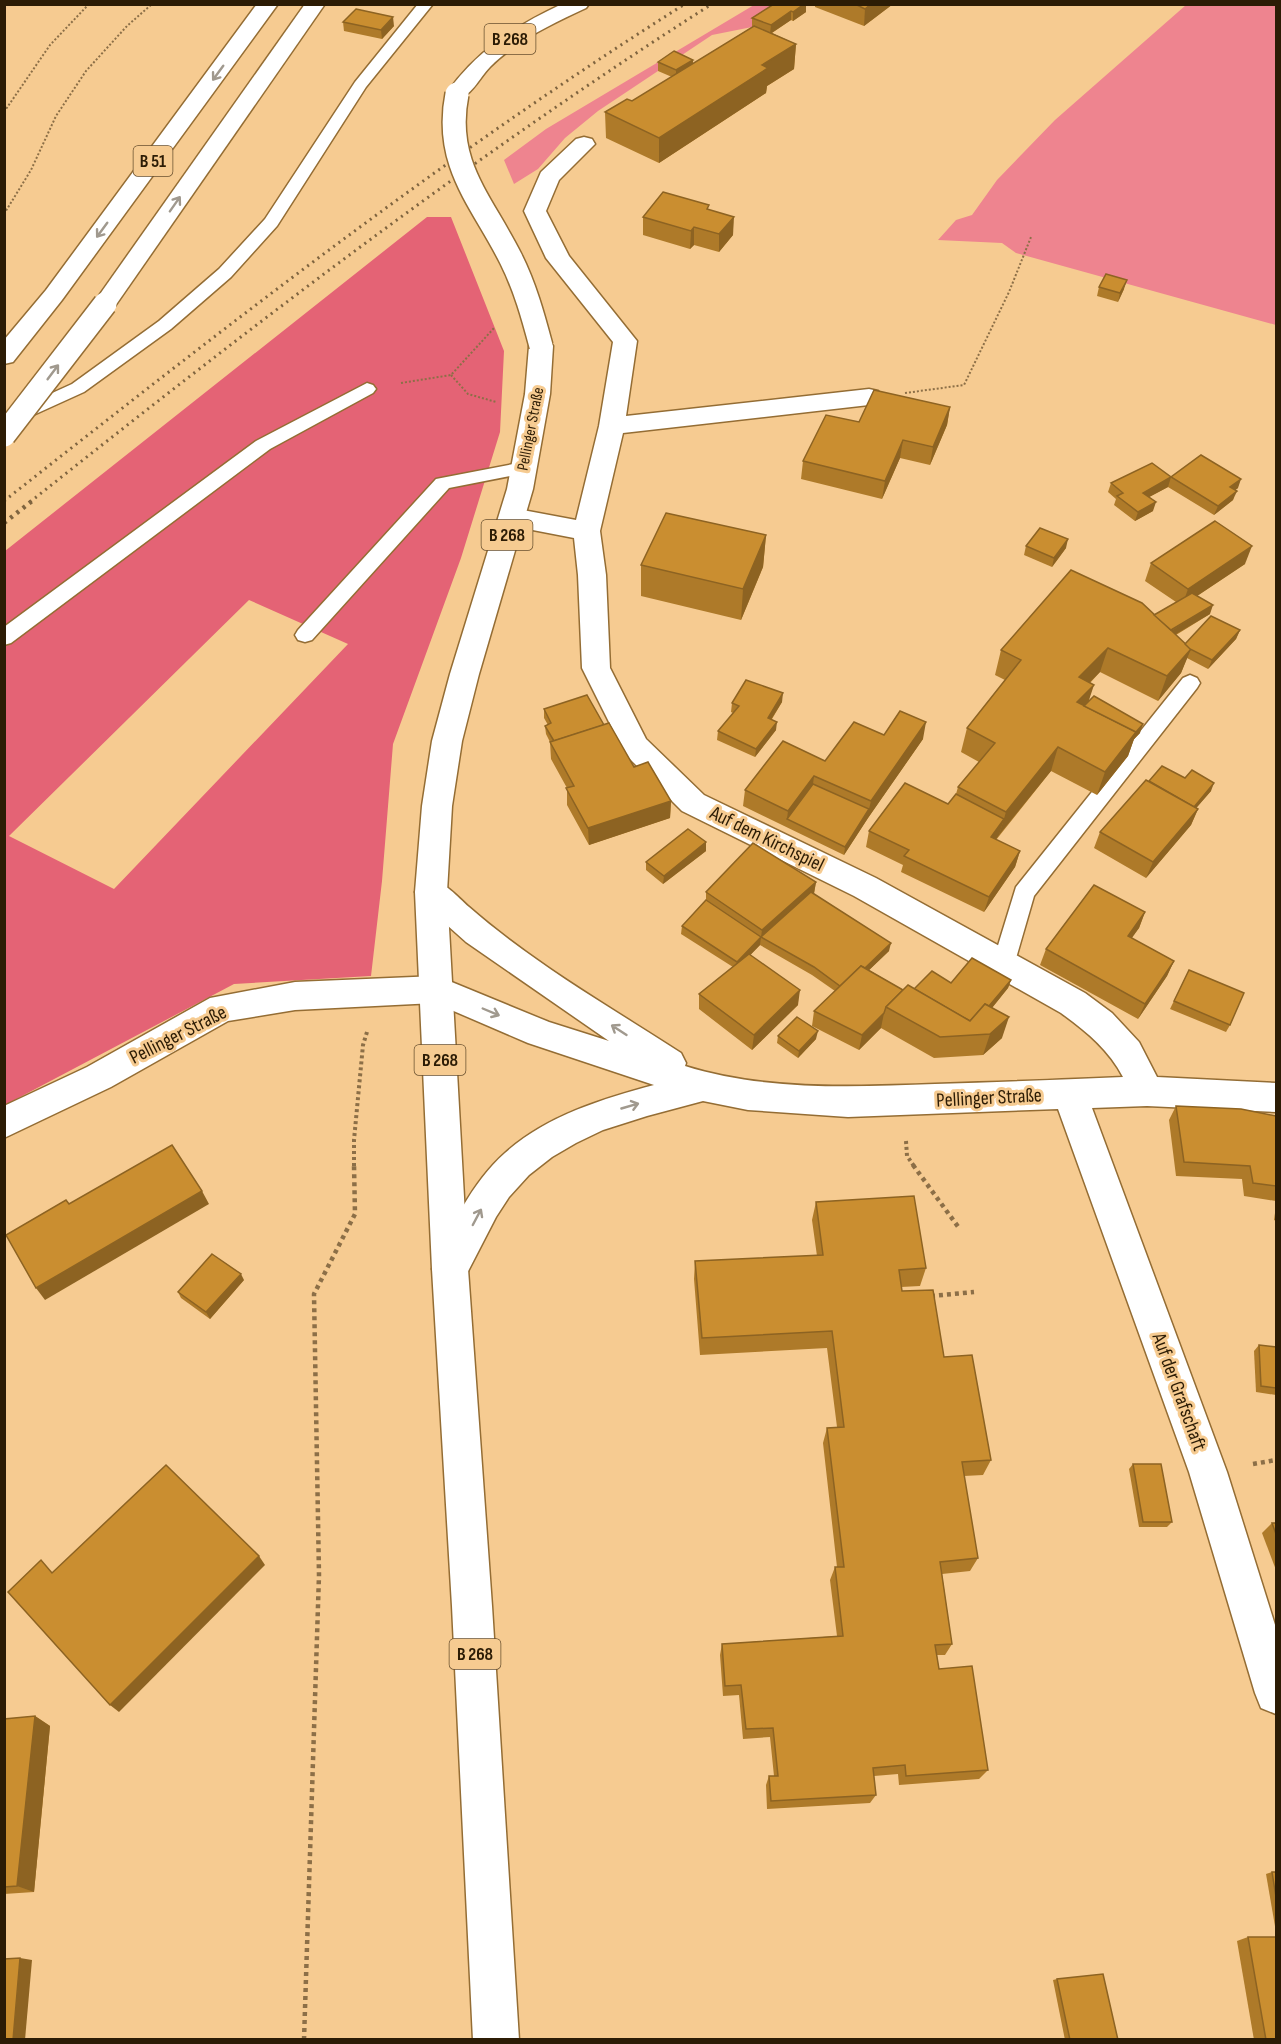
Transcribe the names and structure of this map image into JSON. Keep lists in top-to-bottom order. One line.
{"streets":{"main road":["B 268","B 51","Pellinger Straße","Auf dem Kirchspiel","Auf der Grafschaft"]},"crossings":[["B 268","Pellinger Straße"],["Pellinger Straße","Auf dem Kirchspiel"],["Pellinger Straße","Auf der Grafschaft"]]}
